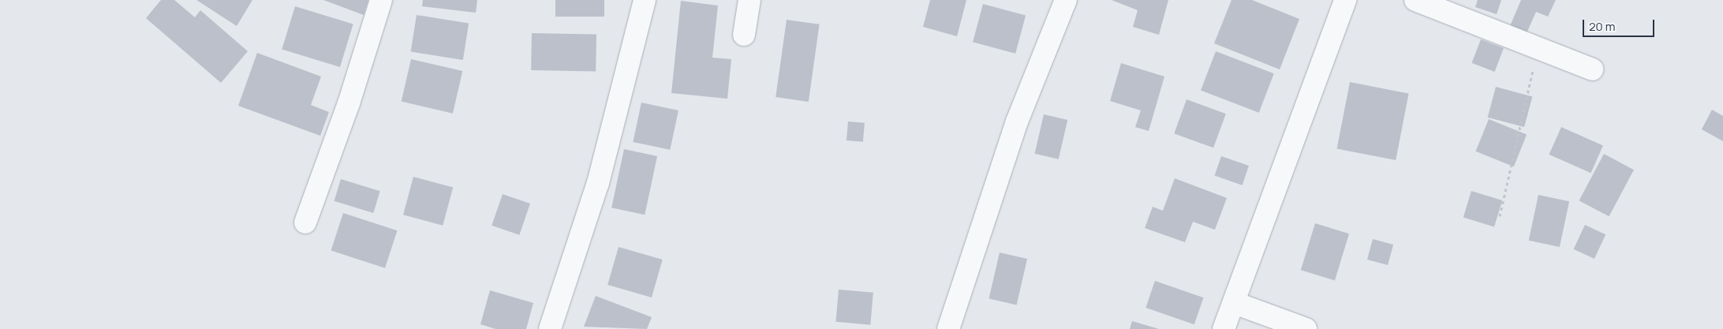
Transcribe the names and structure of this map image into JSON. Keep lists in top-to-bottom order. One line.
{"scale_bar":"20 m"}
